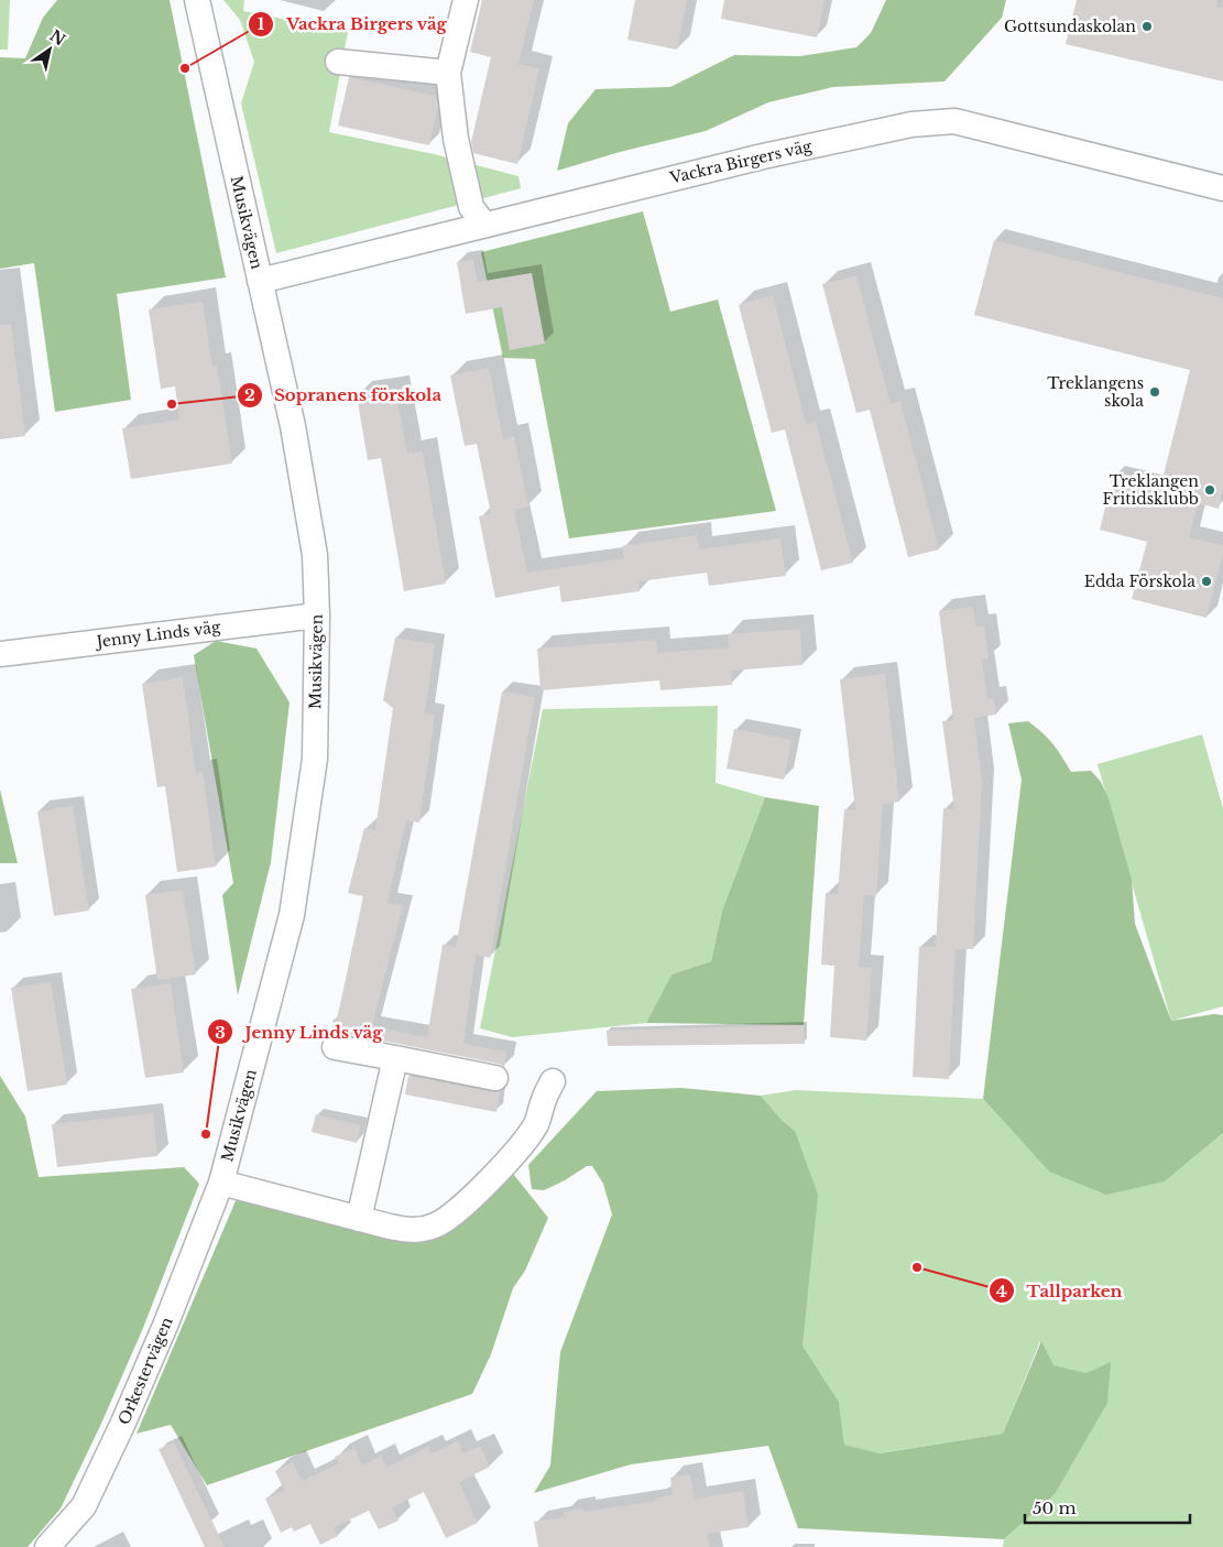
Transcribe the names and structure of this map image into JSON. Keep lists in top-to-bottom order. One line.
{"streets":{"street":["Vackra Birgers väg","Musikvägen","Jenny Linds väg","Orkestervägen"]},"crossings":[["Vackra Birgers väg","Musikvägen"],["Musikvägen","Jenny Linds väg"],["Musikvägen","Orkestervägen"]],"places":["Gottsundaskolan","Vackra Birgers väg","Treklangens skola","Sopranens förskola","Treklangen Fritidsklubb","Edda Förskola","Jenny Linds väg","Tallparken"],"scale_bar":"50 m","north":"top right"}
